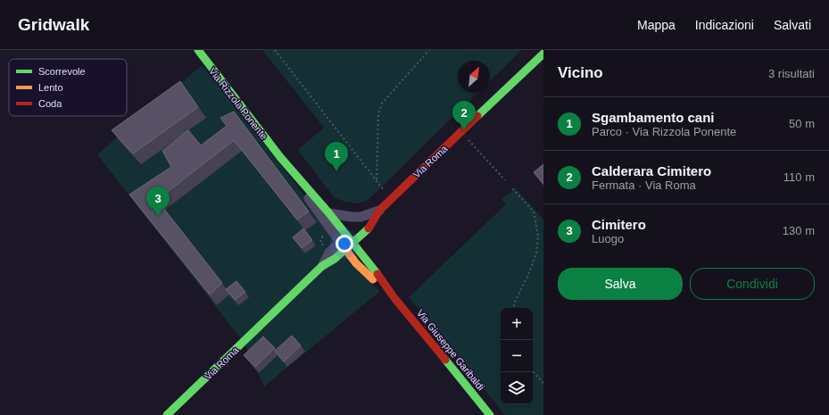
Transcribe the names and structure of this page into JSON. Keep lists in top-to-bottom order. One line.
{"streets":{"street":["Via Rizzola Ponente","Via Roma","Via Giuseppe Garibaldi"]},"crossings":[["Via Rizzola Ponente","Via Roma"],["Via Rizzola Ponente","Via Giuseppe Garibaldi"],["Via Roma","Via Giuseppe Garibaldi"]],"legend":["Scorrevole","Lento","Coda"],"north":"top right","page":{"header":"Gridwalk","nav":["Mappa","Indicazioni","Salvati"],"heading":["Vicino","3 risultati"],"list":[{"mark":"1","name":"Sgambamento cani","note":"Parco · Via Rizzola Ponente","value":"50 m"},{"mark":"2","name":"Calderara Cimitero","note":"Fermata · Via Roma","value":"110 m"},{"mark":"3","name":"Cimitero","note":"Luogo","value":"130 m"}],"pins":["2","1","3"],"buttons":["Salva","Condividi"],"map_buttons":["+","−"]}}
